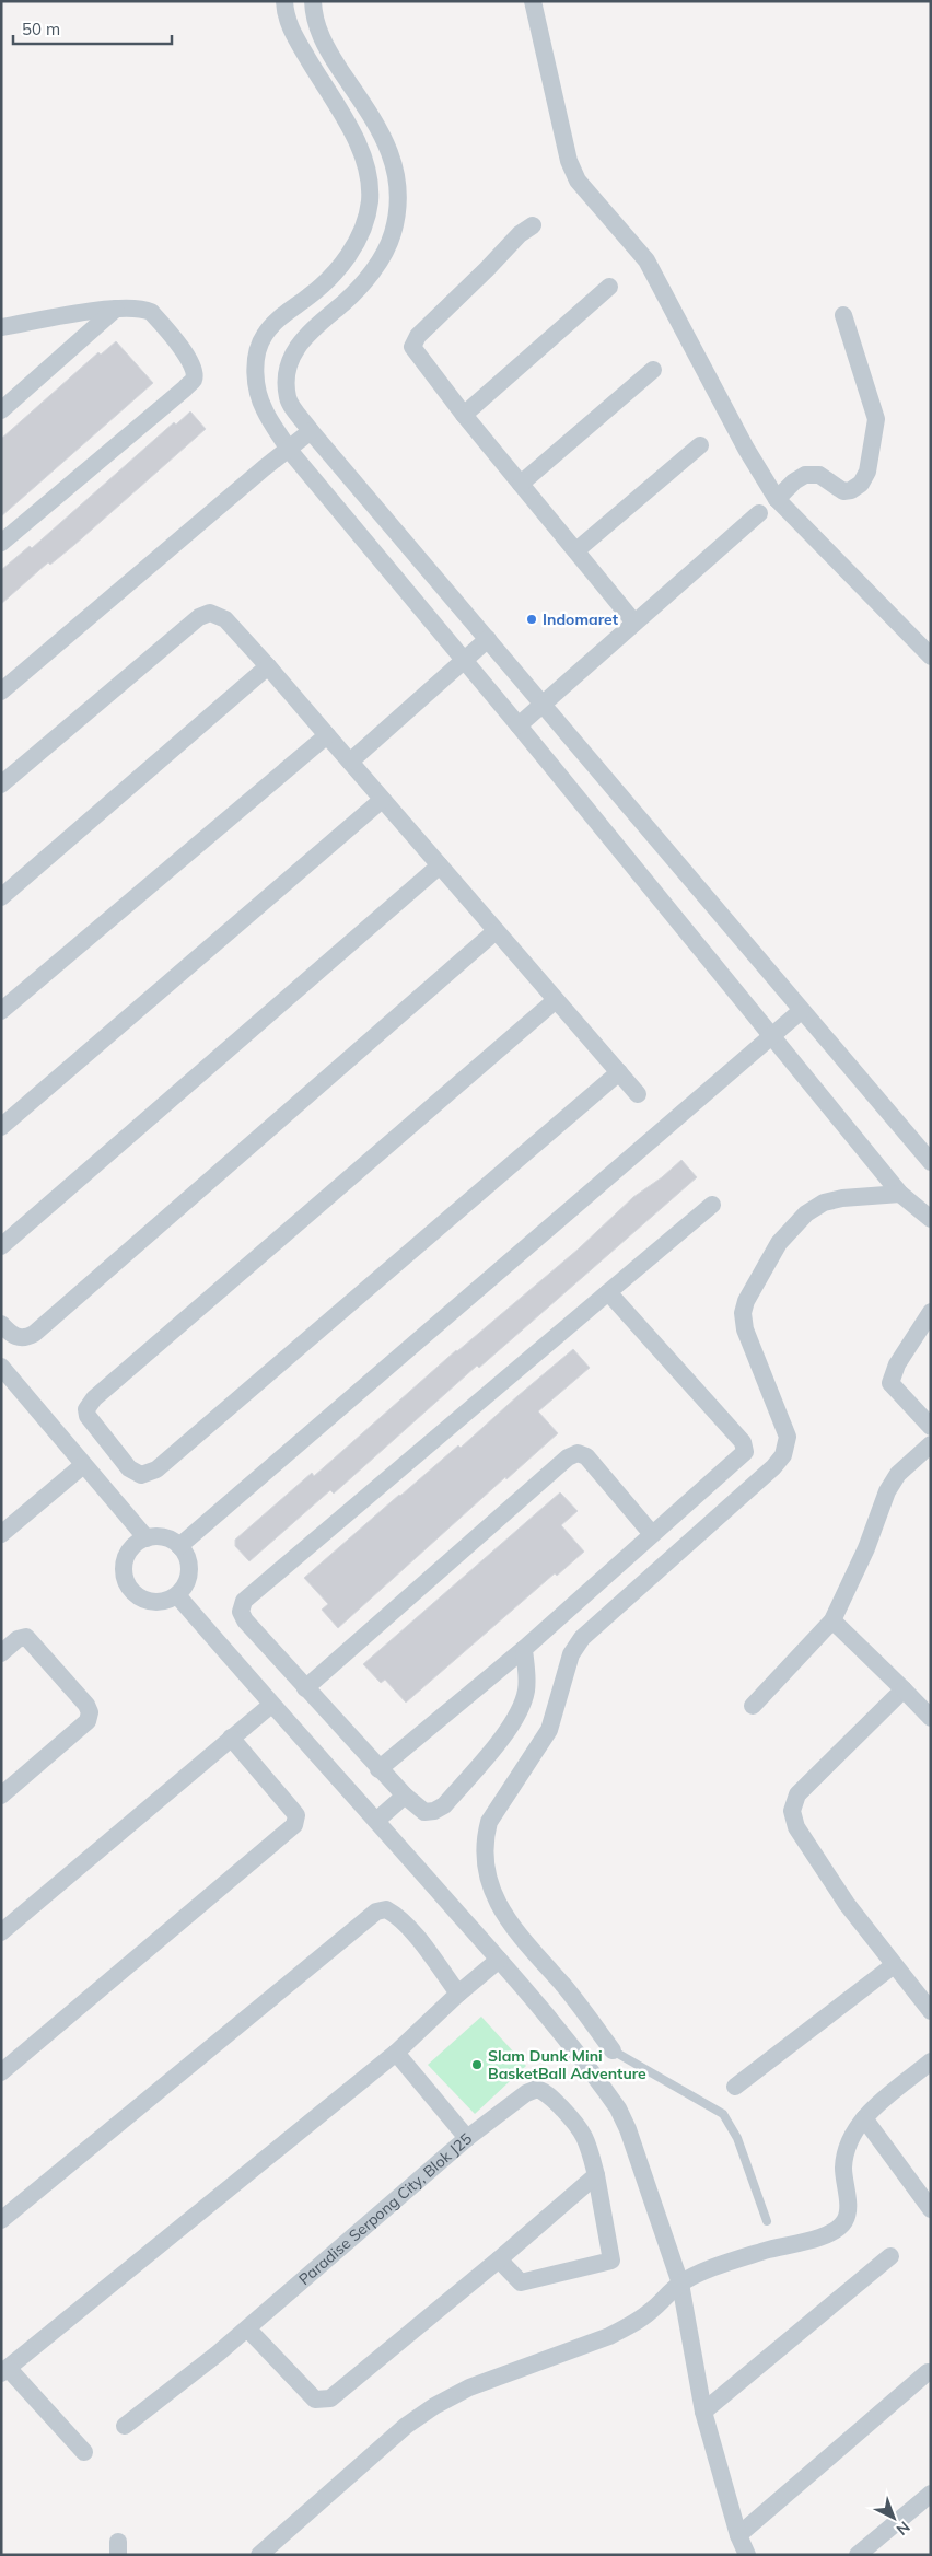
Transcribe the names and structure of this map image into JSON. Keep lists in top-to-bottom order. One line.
{"streets":{"street":["Paradise Serpong City, Blok J25"]},"places":["Indomaret","Slam Dunk Mini BasketBall Adventure"],"scale_bar":"50 m","north":"bottom right"}
